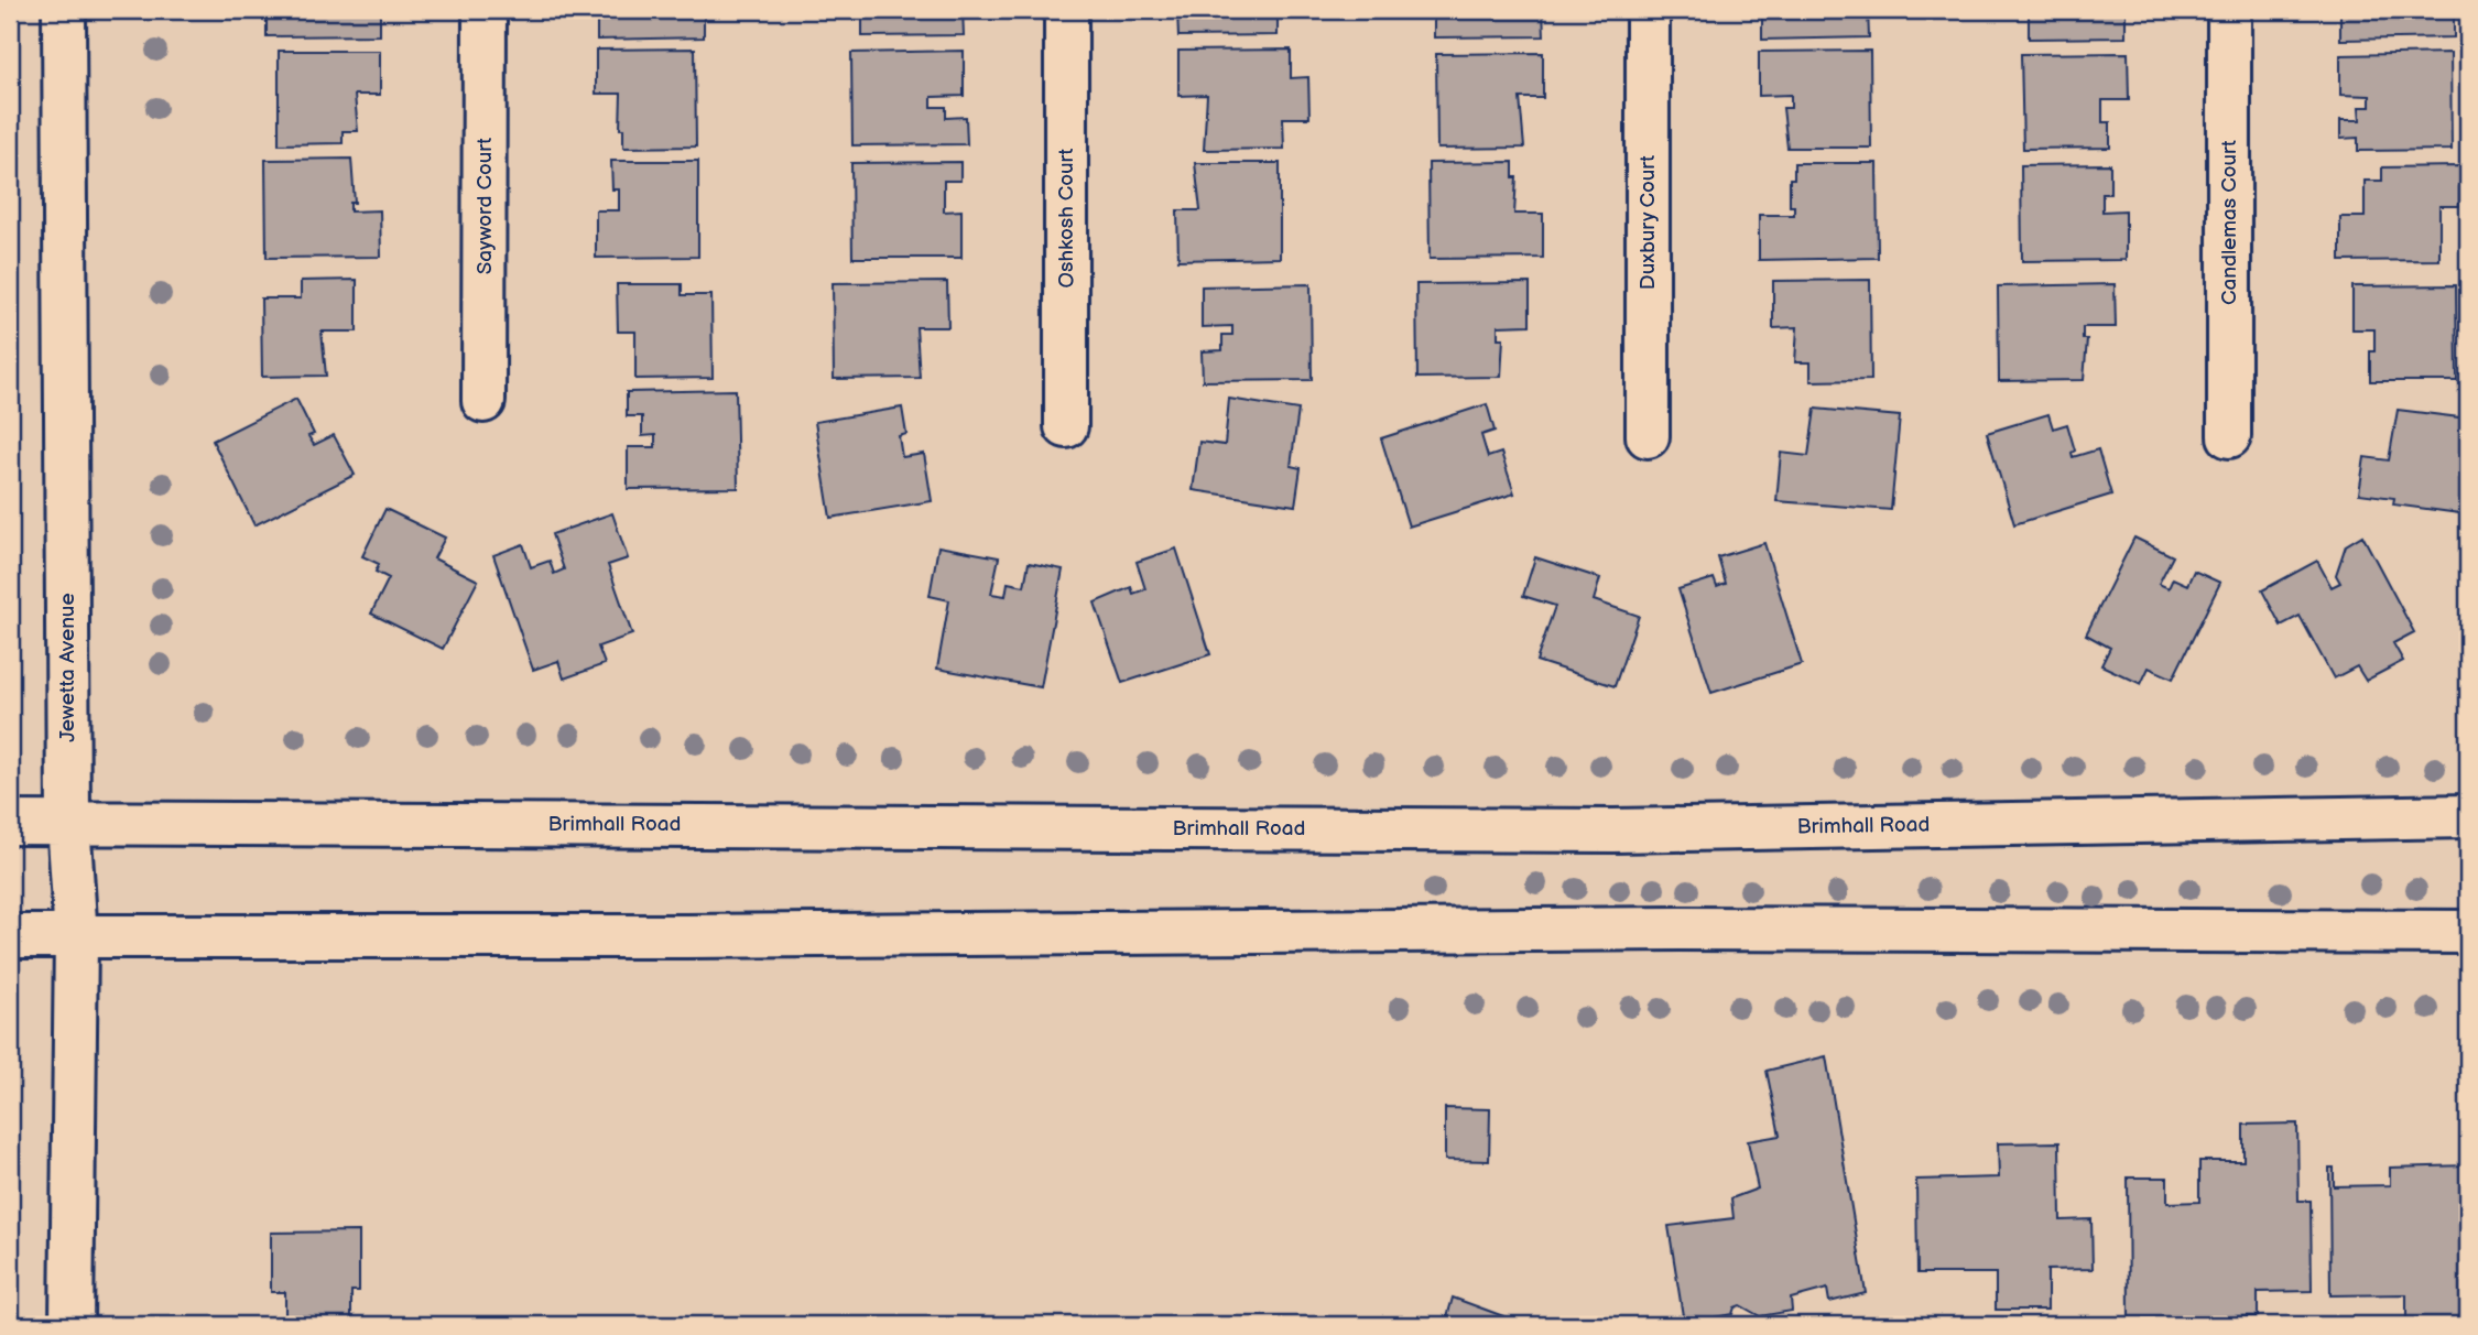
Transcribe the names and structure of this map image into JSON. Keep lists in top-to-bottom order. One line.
{"streets":{"street":["Sayword Court","Oshkosh Court","Duxbury Court","Candlemas Court","Jewetta Avenue","Brimhall Road"]},"crossings":[["Jewetta Avenue","Brimhall Road"]]}
